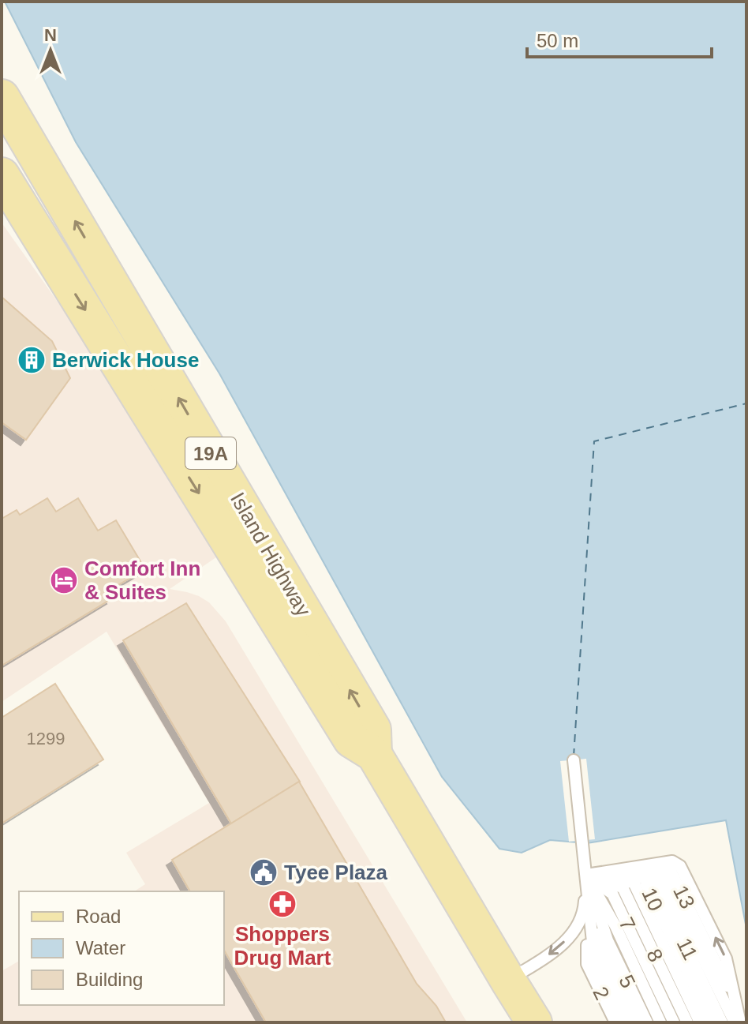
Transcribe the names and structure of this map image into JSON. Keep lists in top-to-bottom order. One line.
{"streets":{"main road":["19A","Island Highway"],"lane":["13","10","7","11","8","5","2"]},"crossings":[["13","10"],["13","7"],["13","11"],["13","8"],["10","7"],["10","11"],["10","8"],["7","11"],["7","8"],["11","8"],["5","2"]],"places":{"building":["Berwick House"],"hotel":["Comfort Inn & Suites"],"public building":["Tyee Plaza"],"pharmacy":["Shoppers Drug Mart"]},"house_numbers":["1299"],"legend":["Road","Water","Building"],"scale_bar":"50 m","north":"top"}
